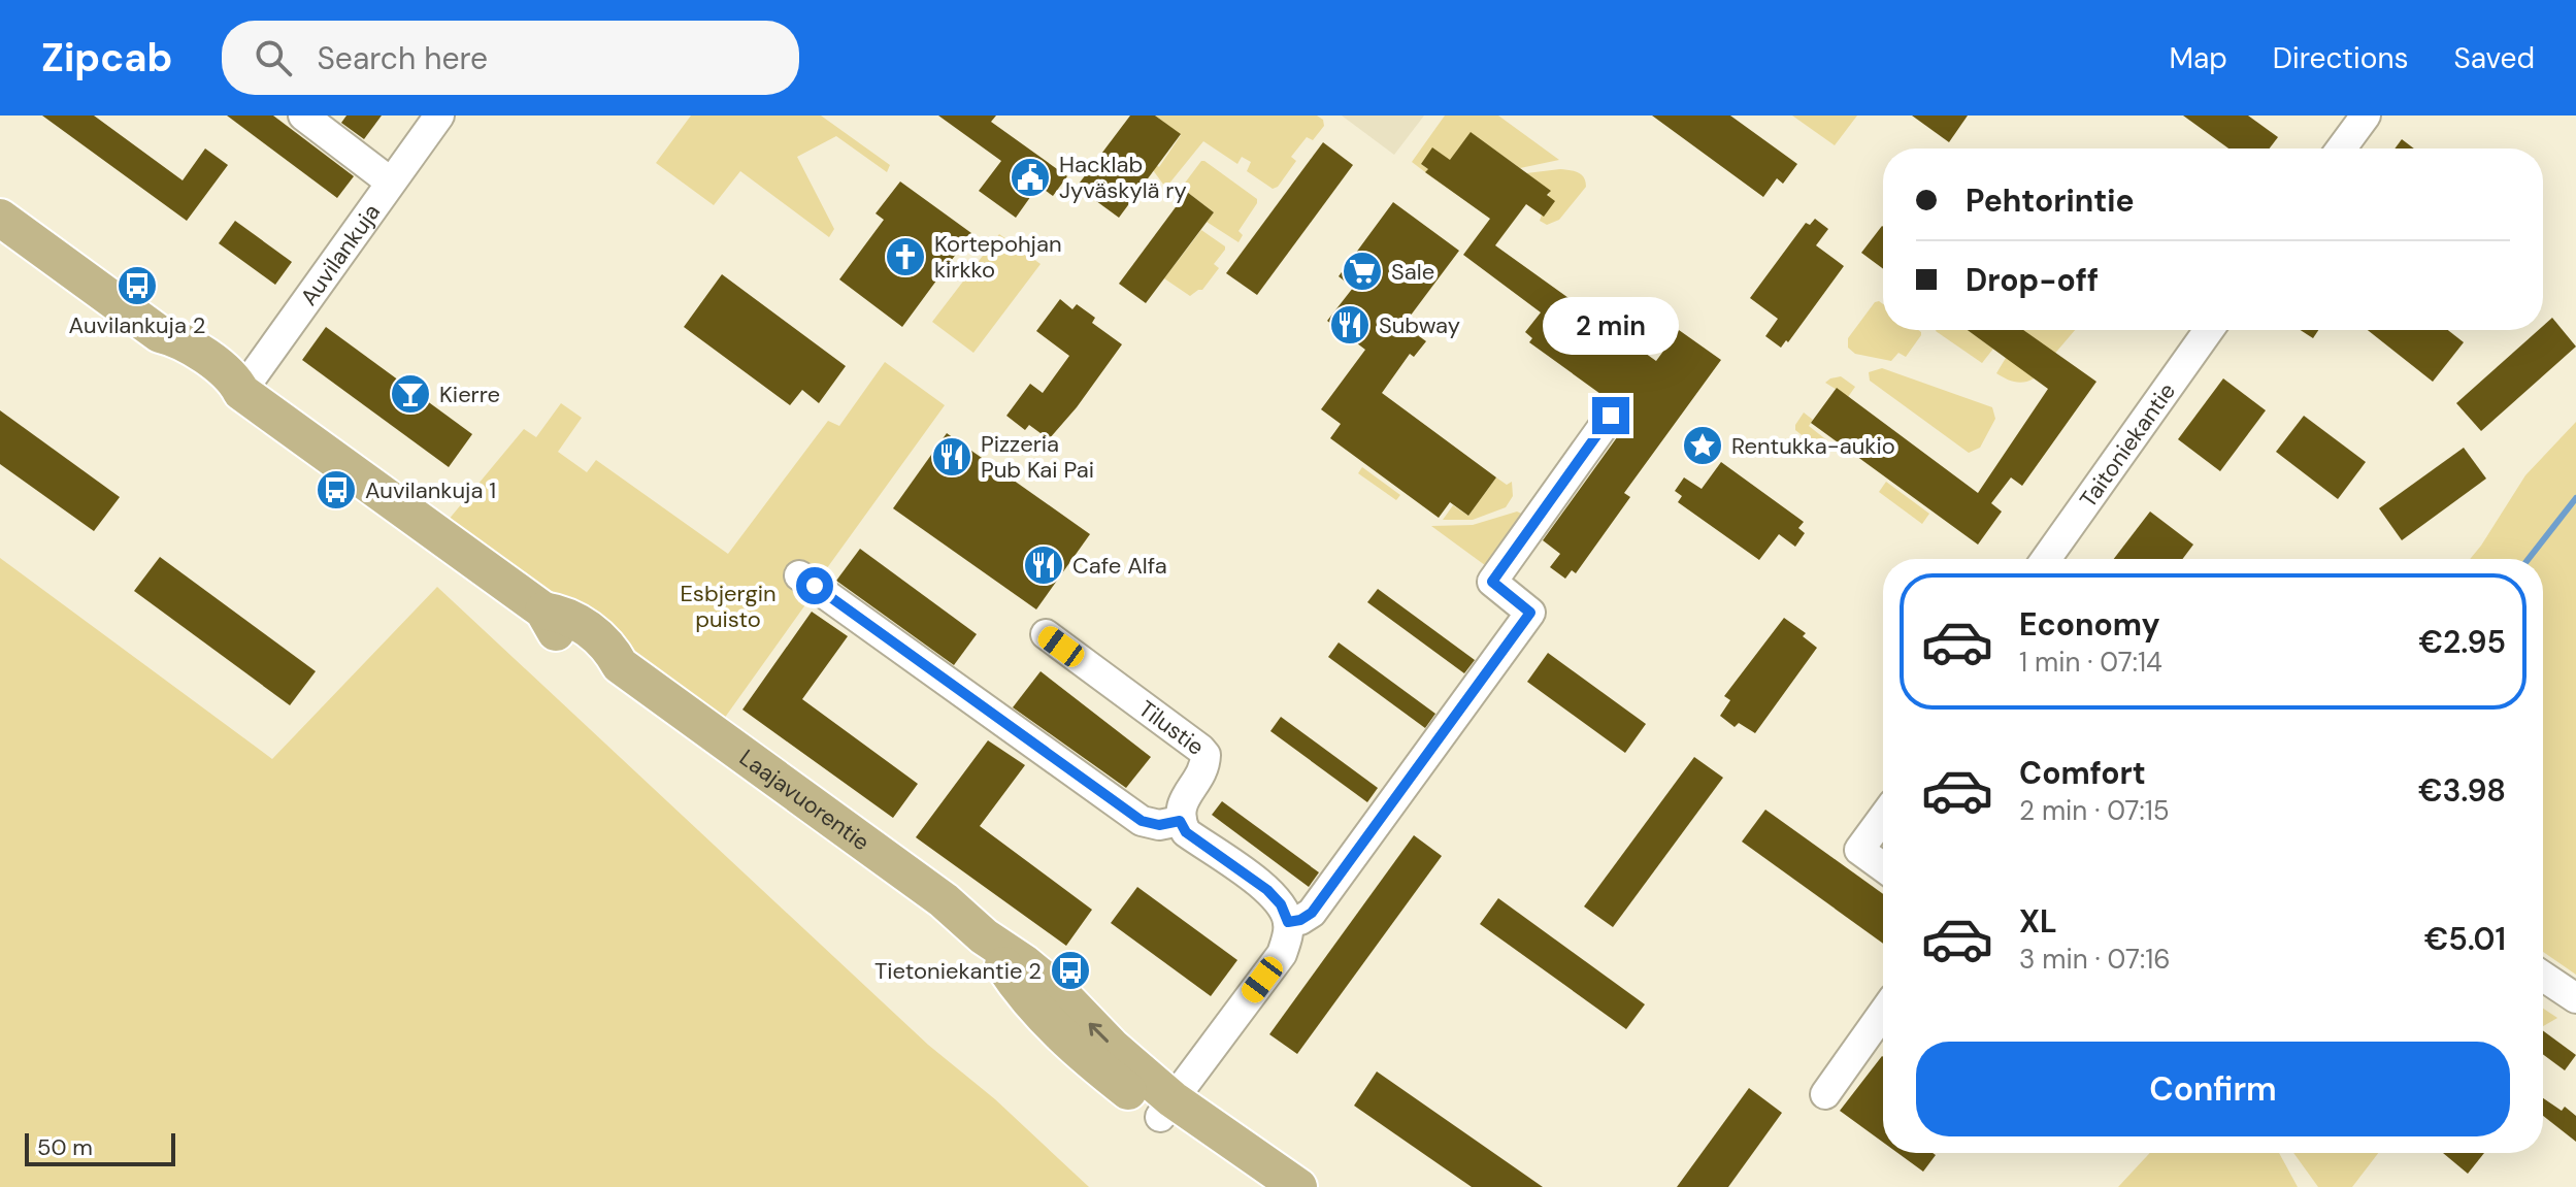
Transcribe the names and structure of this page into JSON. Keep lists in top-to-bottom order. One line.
{"streets":{"main road":["Laajavuorentie"],"street":["Auvilankuja","Taitoniekantie","Tilustie"]},"crossings":[["Auvilankuja","Laajavuorentie"]],"parks":["Esbjergin puisto"],"places":{"public building":["Hacklab Jyväskylä ry"],"church":["Kortepohjan kirkko"],"supermarket":["Sale"],"bus stop":["Auvilankuja 2","Auvilankuja 1","Tietoniekantie 2"],"restaurant":["Subway","Pizzeria Pub Kai Pai","Cafe Alfa"],"bar":["Kierre"],"place":["Rentukka-aukio"]},"scale_bar":"50 m","page":{"header":"Zipcab","search":"Search here","nav":["Map","Directions","Saved"],"banner":["Pehtorintie","Drop-off"],"bubble":"2 min","list":[{"name":"Economy","note":"1 min · 07:14","value":"€2.95"},{"name":"Comfort","note":"2 min · 07:15","value":"€3.98"},{"name":"XL","note":"3 min · 07:16","value":"€5.01"}],"buttons":"Confirm","scale":"50 m"}}
